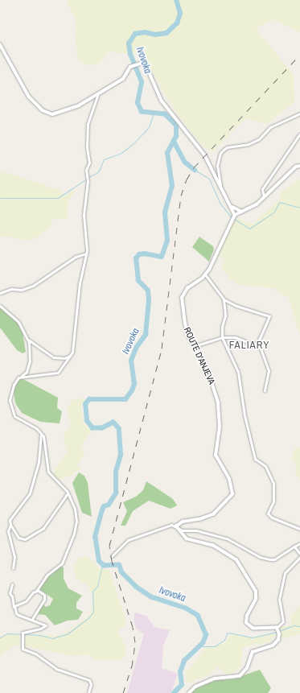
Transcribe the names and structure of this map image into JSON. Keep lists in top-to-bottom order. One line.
{"streets":{"street":["ROUTE D'ANJEVA"]},"districts":["FALIARY"],"water":["Ivovoka"]}
